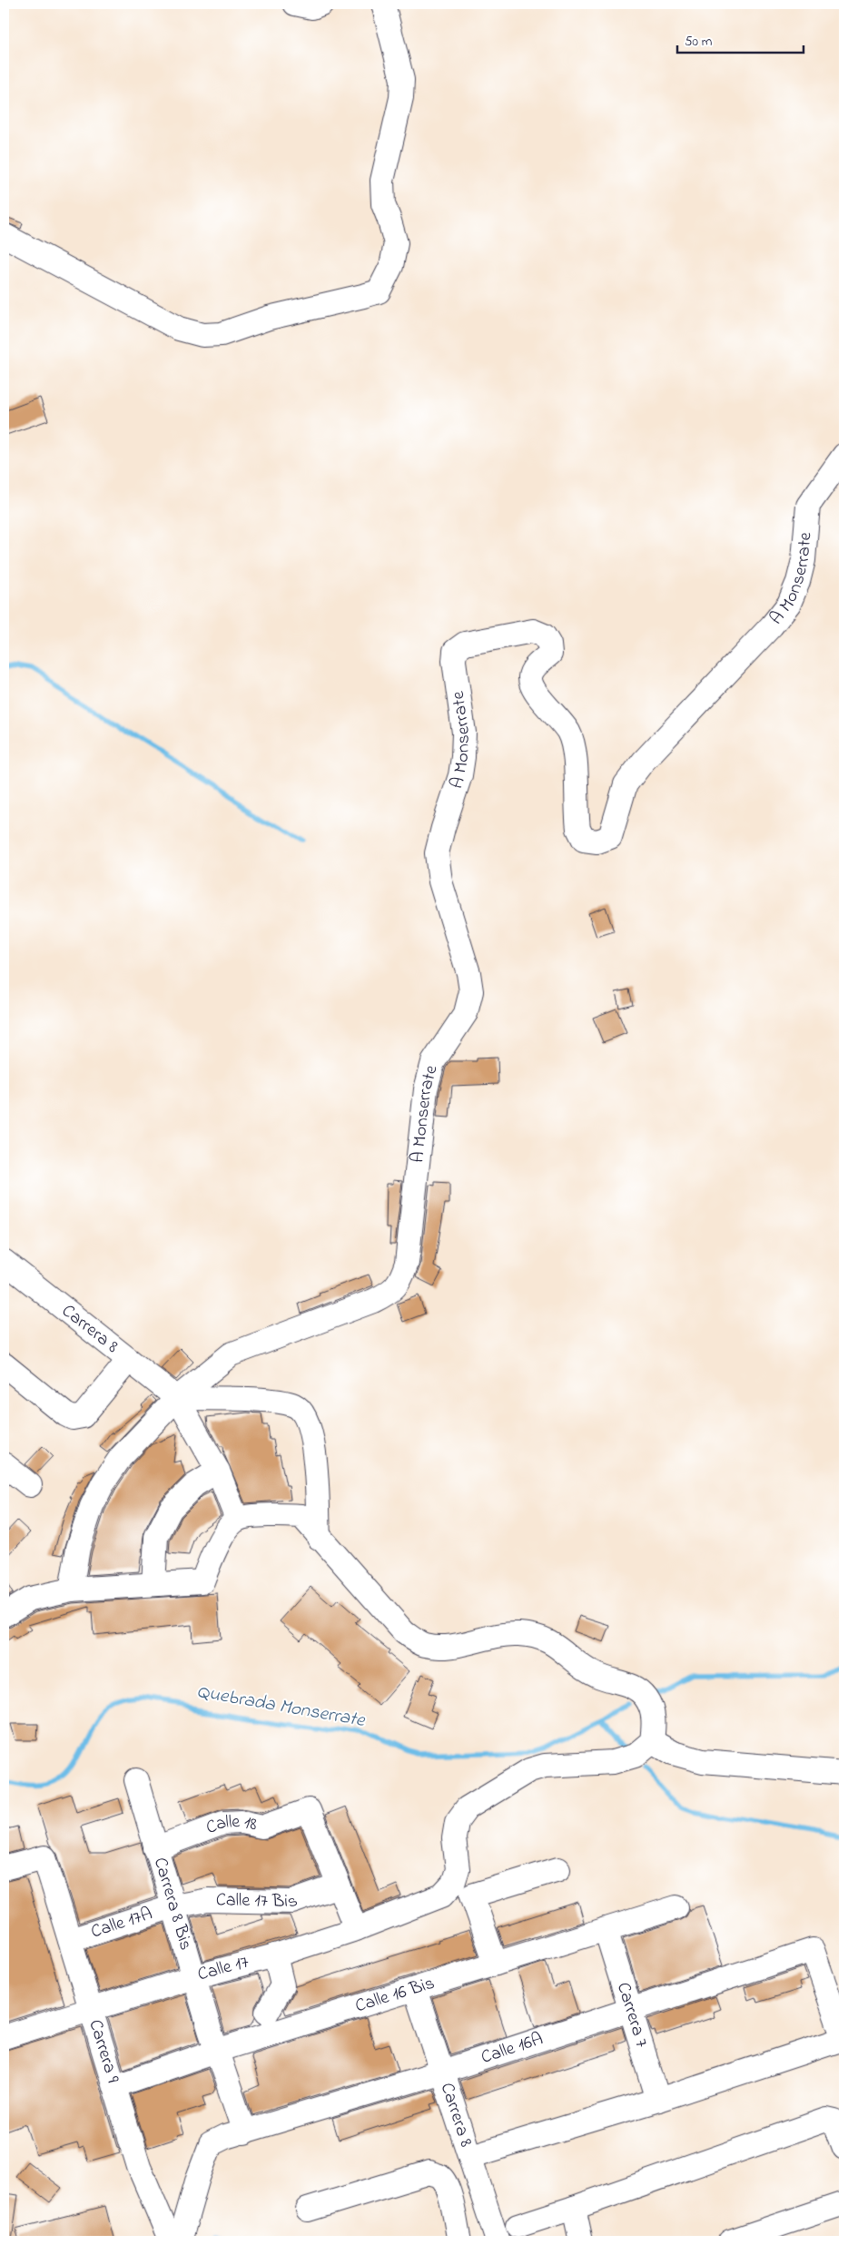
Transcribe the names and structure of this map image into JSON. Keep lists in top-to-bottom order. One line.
{"streets":{"street":["A Monserrate","Carrera 8","Calle 18","Calle 17 Bis","Carrera 8 Bis","Calle 17A","Calle 17","Calle 16 Bis","Carrera 7","Calle 16A","Carrera 9"]},"crossings":[["A Monserrate","Carrera 8"],["Carrera 8","Calle 16 Bis"],["Carrera 8","Calle 16A"],["Calle 18","Calle 17 Bis"],["Calle 18","Carrera 8 Bis"],["Calle 17 Bis","Carrera 8 Bis"],["Calle 17 Bis","Calle 17A"],["Carrera 8 Bis","Calle 17A"],["Carrera 8 Bis","Calle 17"],["Carrera 8 Bis","Calle 16 Bis"],["Carrera 8 Bis","Calle 16A"],["Calle 17A","Carrera 9"],["Calle 17","Carrera 9"],["Calle 16 Bis","Carrera 7"],["Calle 16 Bis","Carrera 9"],["Carrera 7","Calle 16A"]],"water":["Quebrada Monserrate"],"scale_bar":"50 m"}
